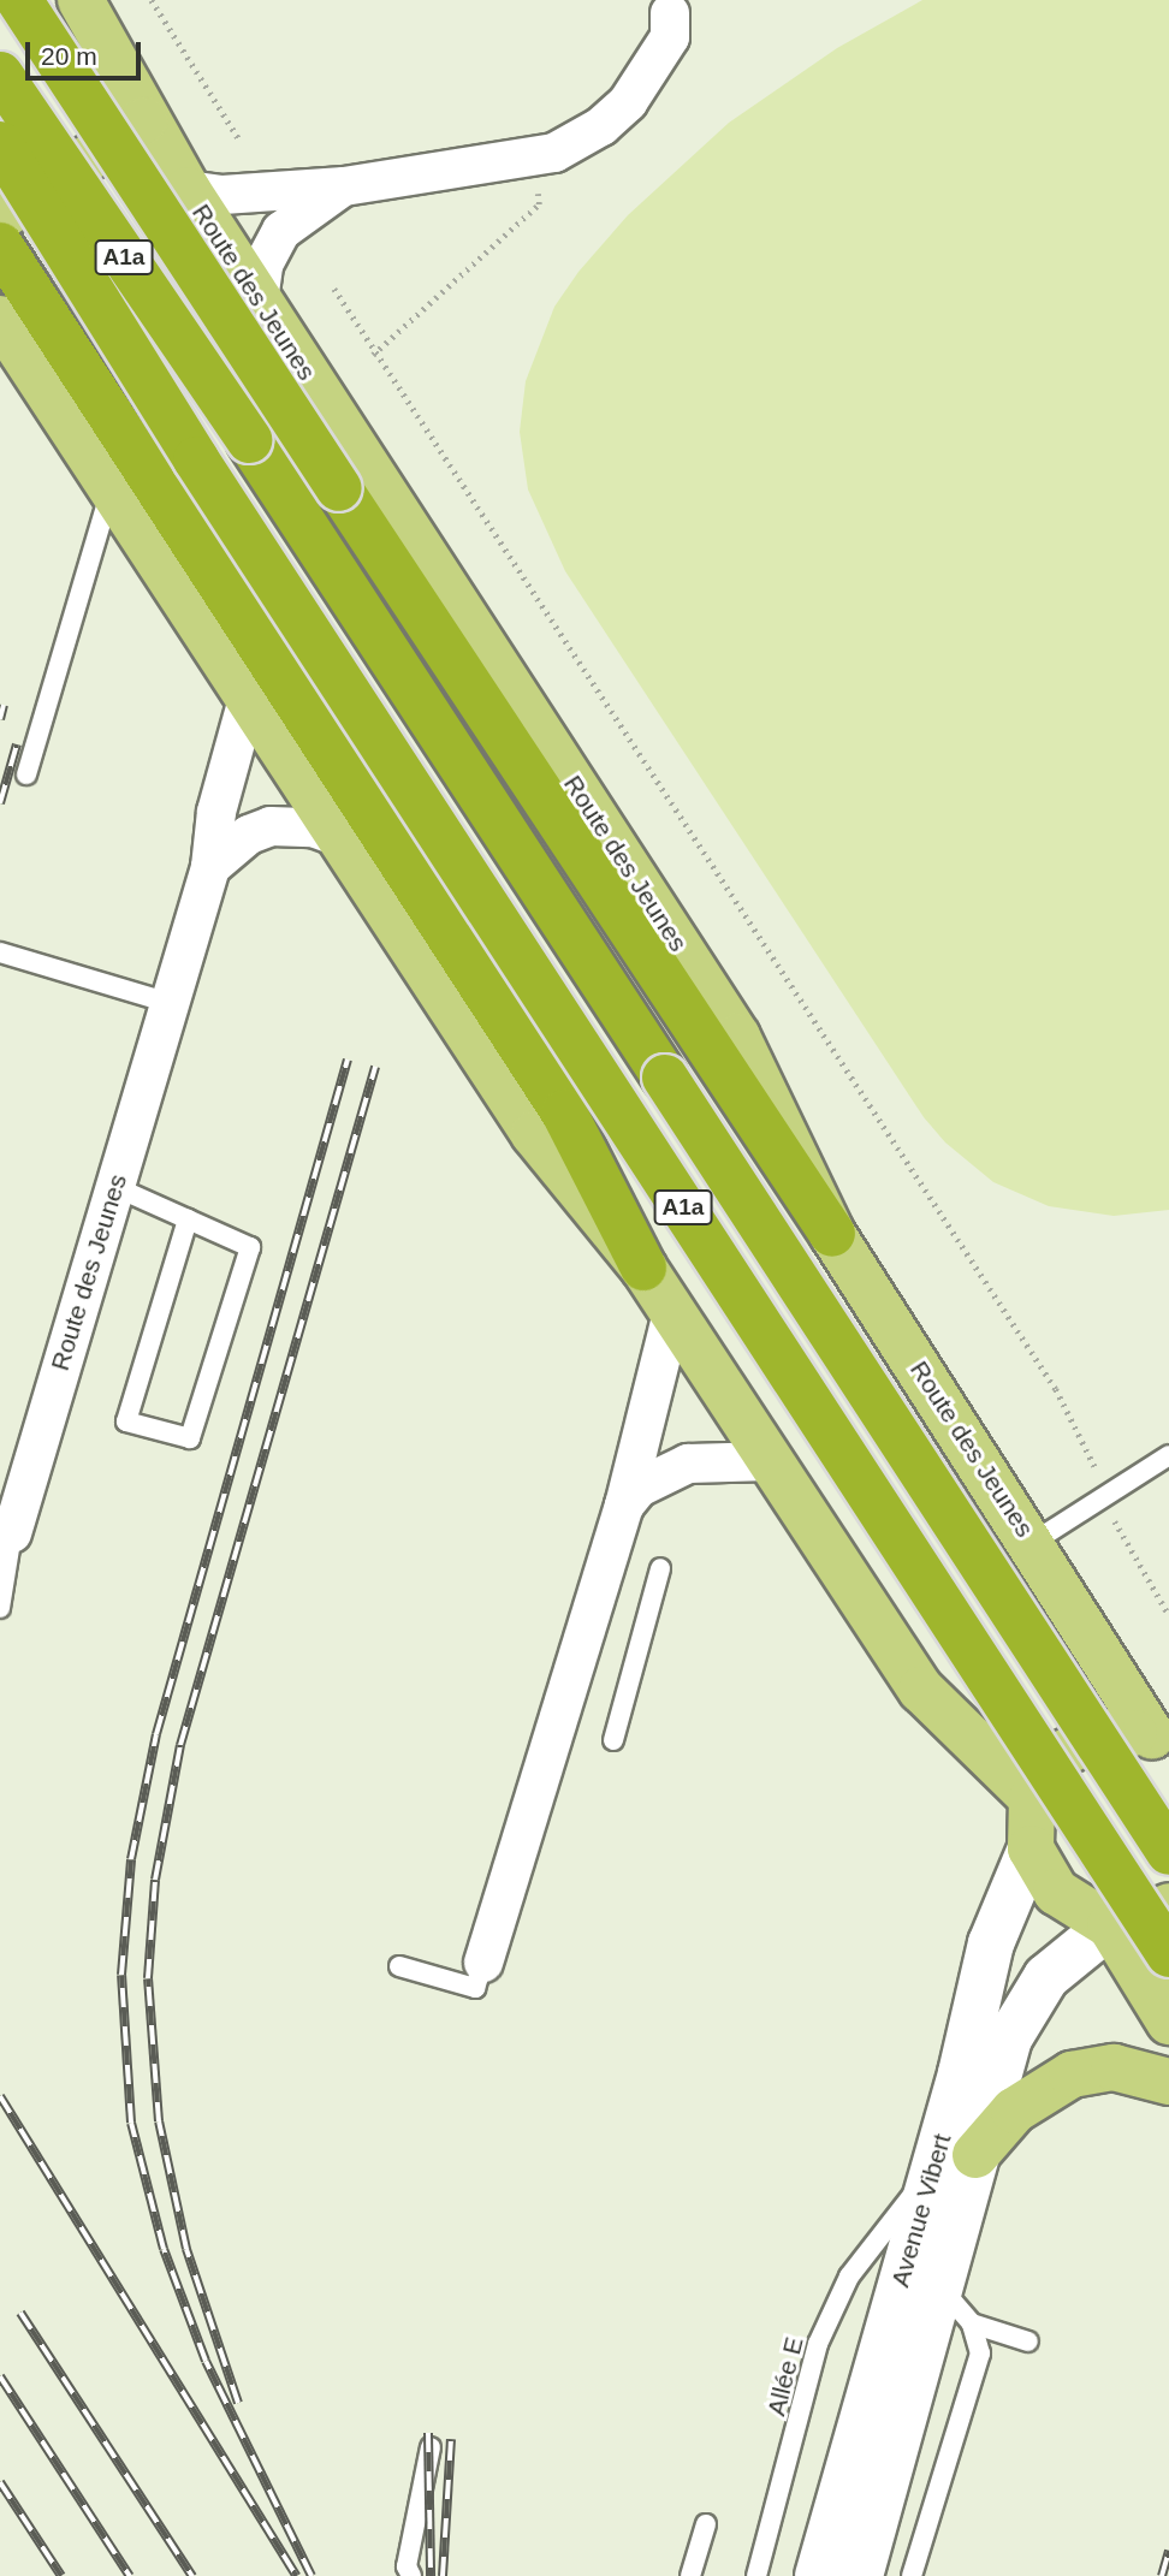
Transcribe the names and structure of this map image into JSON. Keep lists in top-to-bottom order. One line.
{"streets":{"highway":["A1a"],"main road":["Route des Jeunes","Avenue Vibert"],"lane":["Allée E"]},"crossings":[["Avenue Vibert","Allée E"]],"scale_bar":"20 m"}
